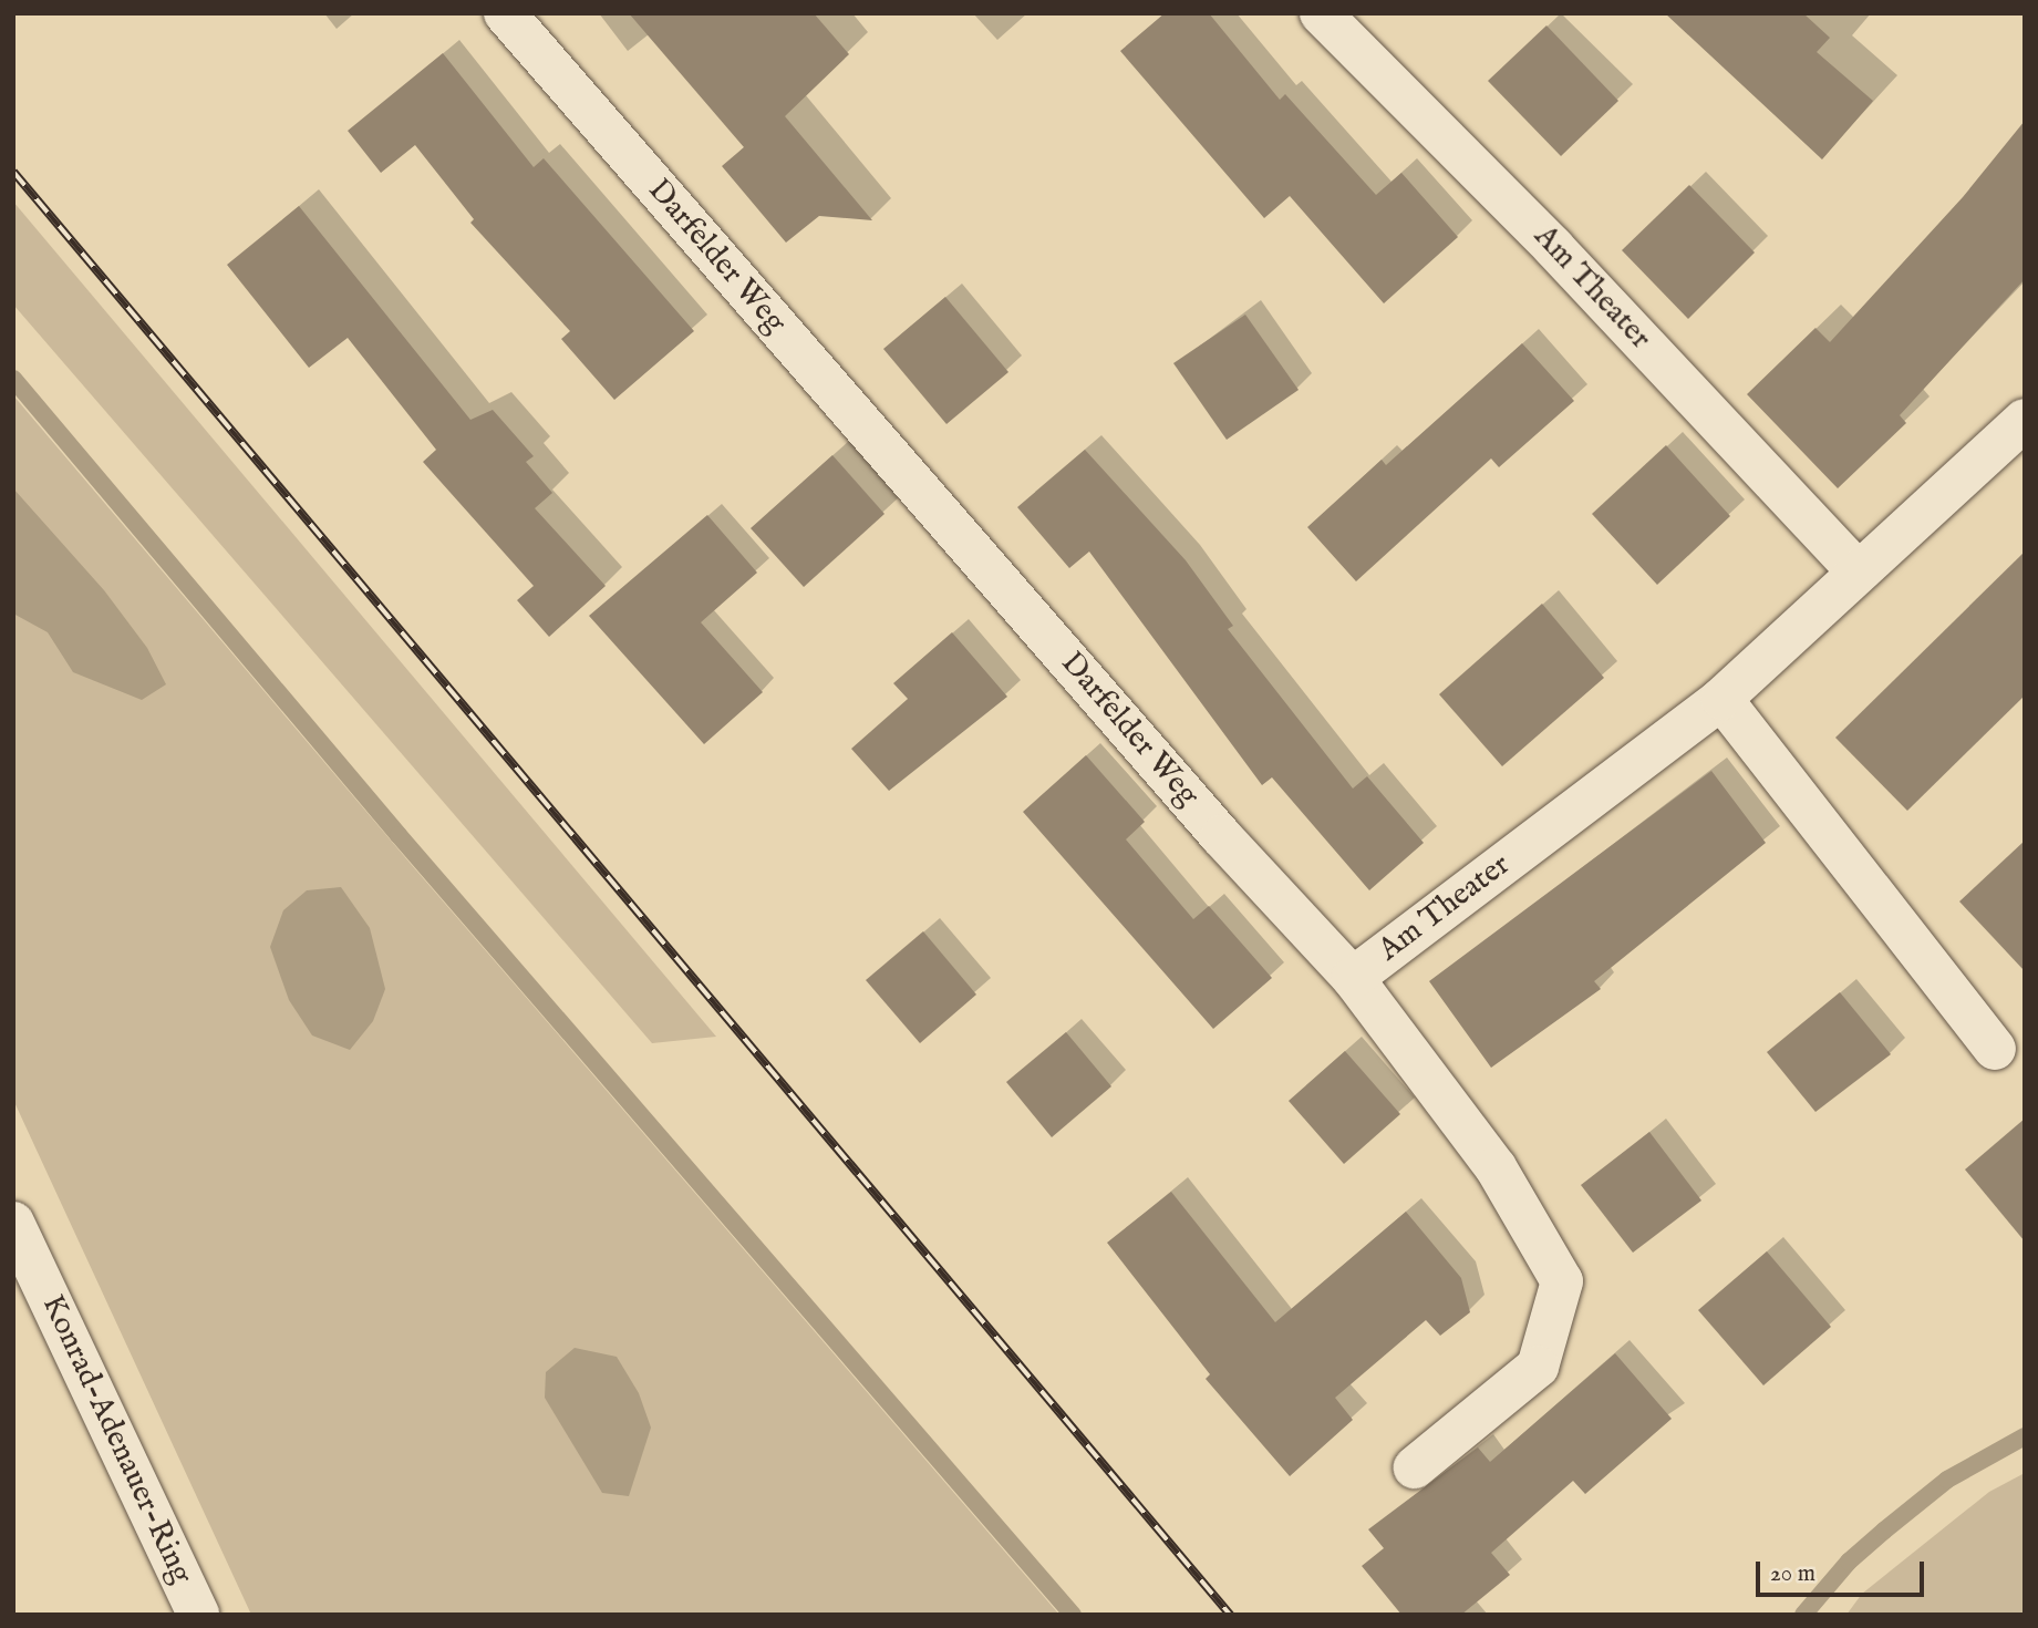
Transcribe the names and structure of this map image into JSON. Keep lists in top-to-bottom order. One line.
{"streets":{"street":["Darfelder Weg","Am Theater","Konrad-Adenauer-Ring"]},"crossings":[["Darfelder Weg","Am Theater"]],"scale_bar":"20 m"}
